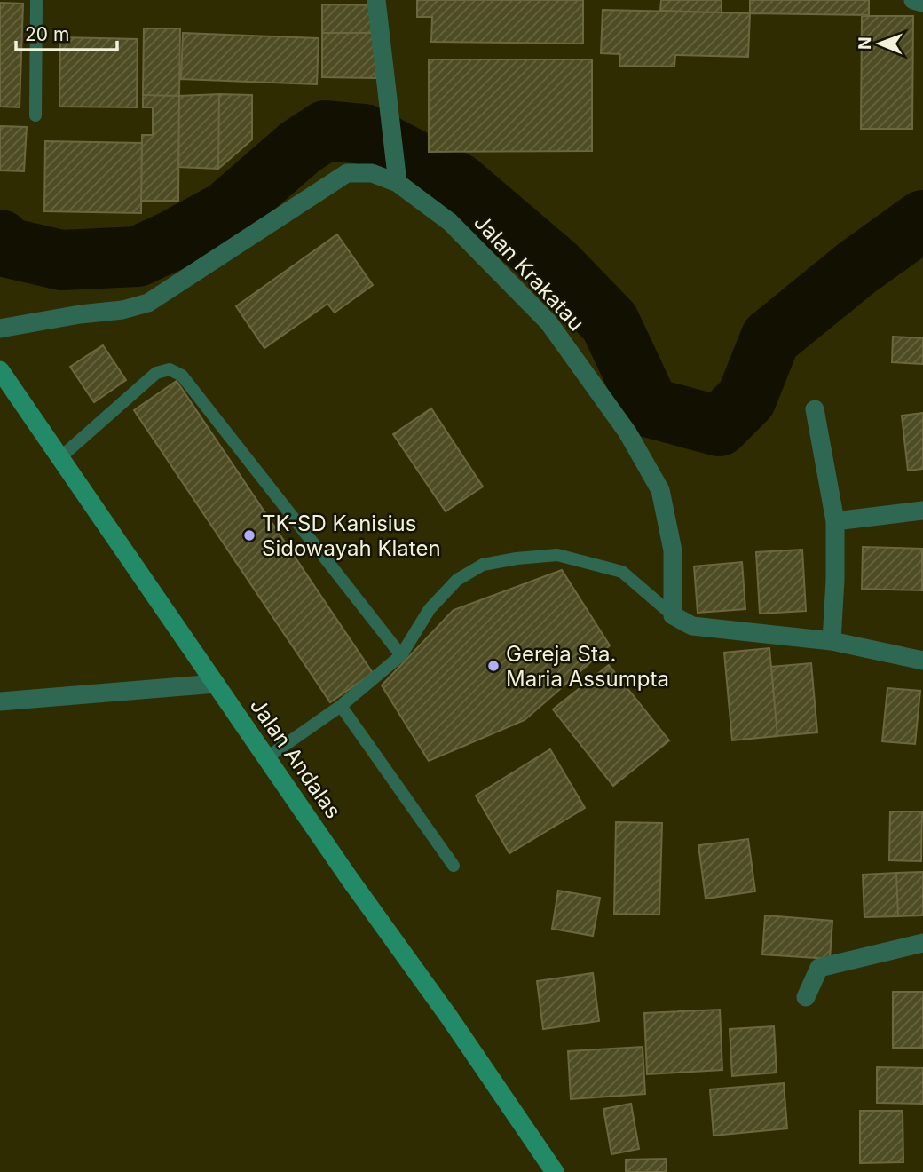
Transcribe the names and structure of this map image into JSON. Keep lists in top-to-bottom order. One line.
{"streets":{"main road":["Jalan Andalas"],"street":["Jalan Krakatau"]},"places":["TK-SD Kanisius Sidowayah Klaten","Gereja Sta. Maria Assumpta"],"scale_bar":"20 m","north":"left"}
